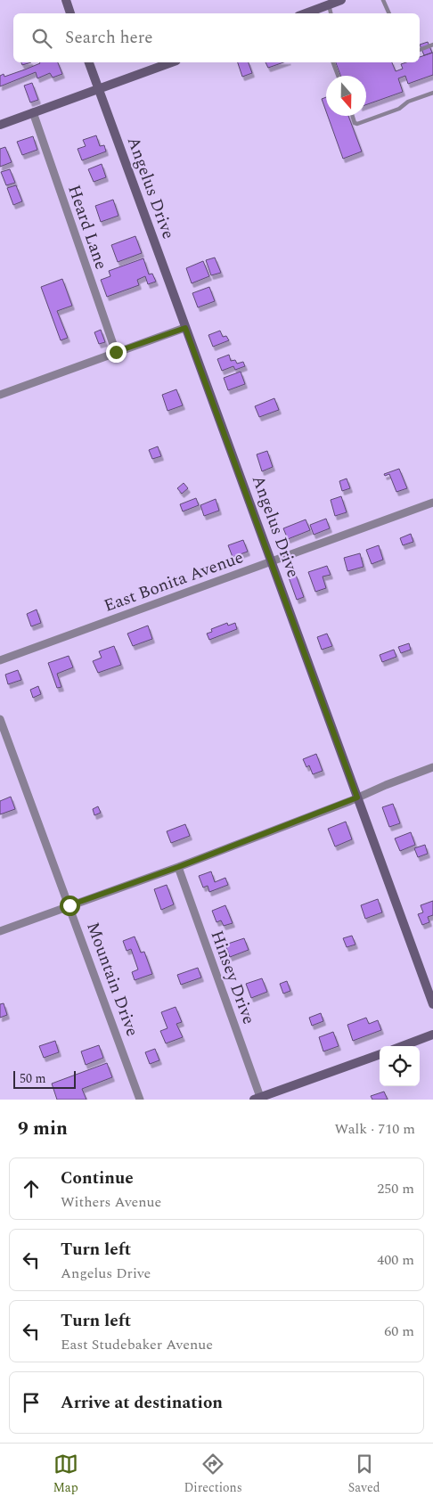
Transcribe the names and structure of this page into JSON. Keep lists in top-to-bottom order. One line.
{"streets":{"street":["Angelus Drive","Heard Lane","East Bonita Avenue","Hinsey Drive","Mountain Drive"]},"crossings":[["Angelus Drive","East Bonita Avenue"]],"scale_bar":"50 m","north":"bottom","page":{"search":"Search here","scale":"50 m","heading":["9 min","Walk · 710 m"],"list":[["Continue","Withers Avenue","250 m"],["Turn left","Angelus Drive","400 m"],["Turn left","East Studebaker Avenue","60 m"],"Arrive at destination"],"nav":["Map","Directions","Saved"]}}
